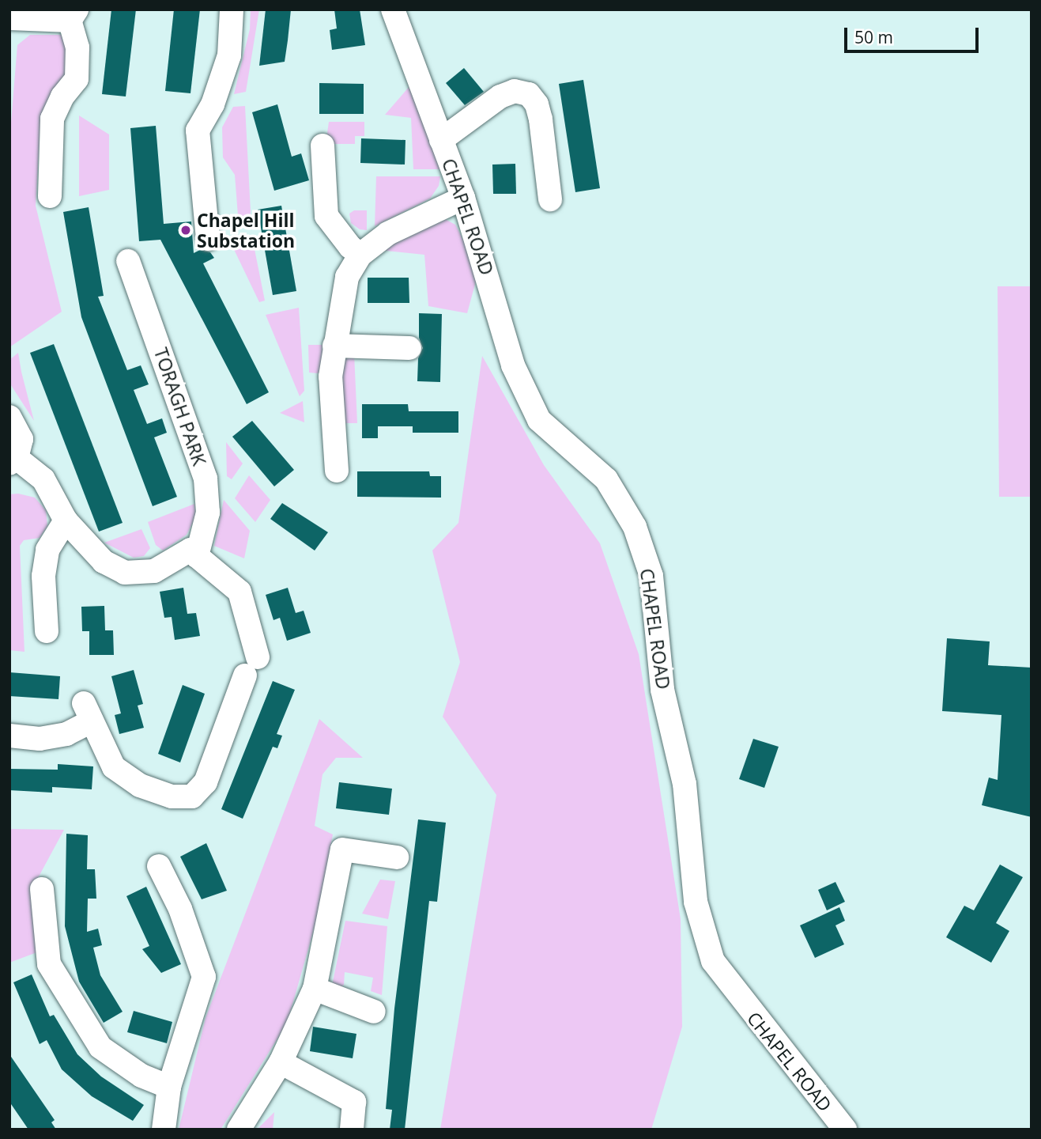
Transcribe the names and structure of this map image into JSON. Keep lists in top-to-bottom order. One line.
{"streets":{"street":["CHAPEL ROAD","TORAGH PARK"]},"places":["Chapel Hill Substation"],"scale_bar":"50 m"}
